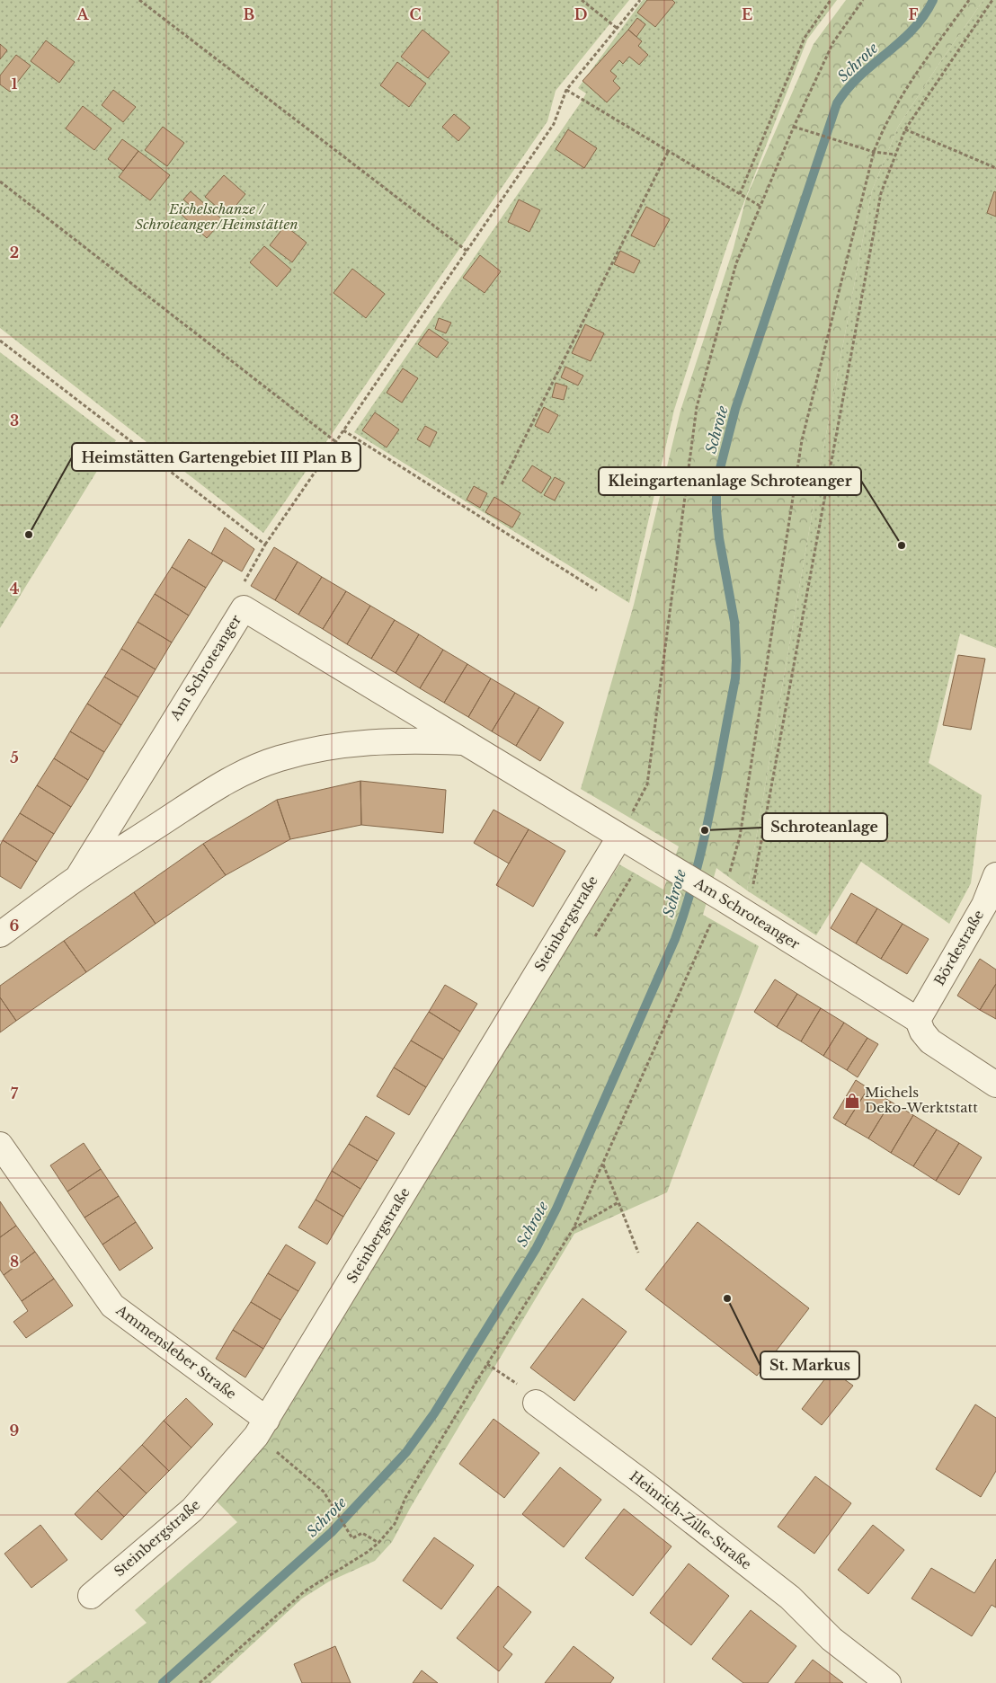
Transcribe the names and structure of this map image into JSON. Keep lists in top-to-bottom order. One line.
{"streets":{"street":["Am Schroteanger","Steinbergstraße","Bördestraße","Ammensleber Straße","Heinrich-Zille-Straße"]},"crossings":[["Am Schroteanger","Steinbergstraße"],["Am Schroteanger","Bördestraße"],["Steinbergstraße","Ammensleber Straße"]],"water":["Schrote"],"parks":["Eichelschanze / Schroteanger/Heimstätten"],"places":{"other":["Heimstätten Gartengebiet III Plan B","Kleingartenanlage Schroteanger","Schroteanlage","St. Markus"],"shop":["Michels Deko-Werktstatt"]},"grid":{"columns":["A","B","C","D","E","F"],"rows":["1","2","3","4","5","6","7","8","9"]}}
